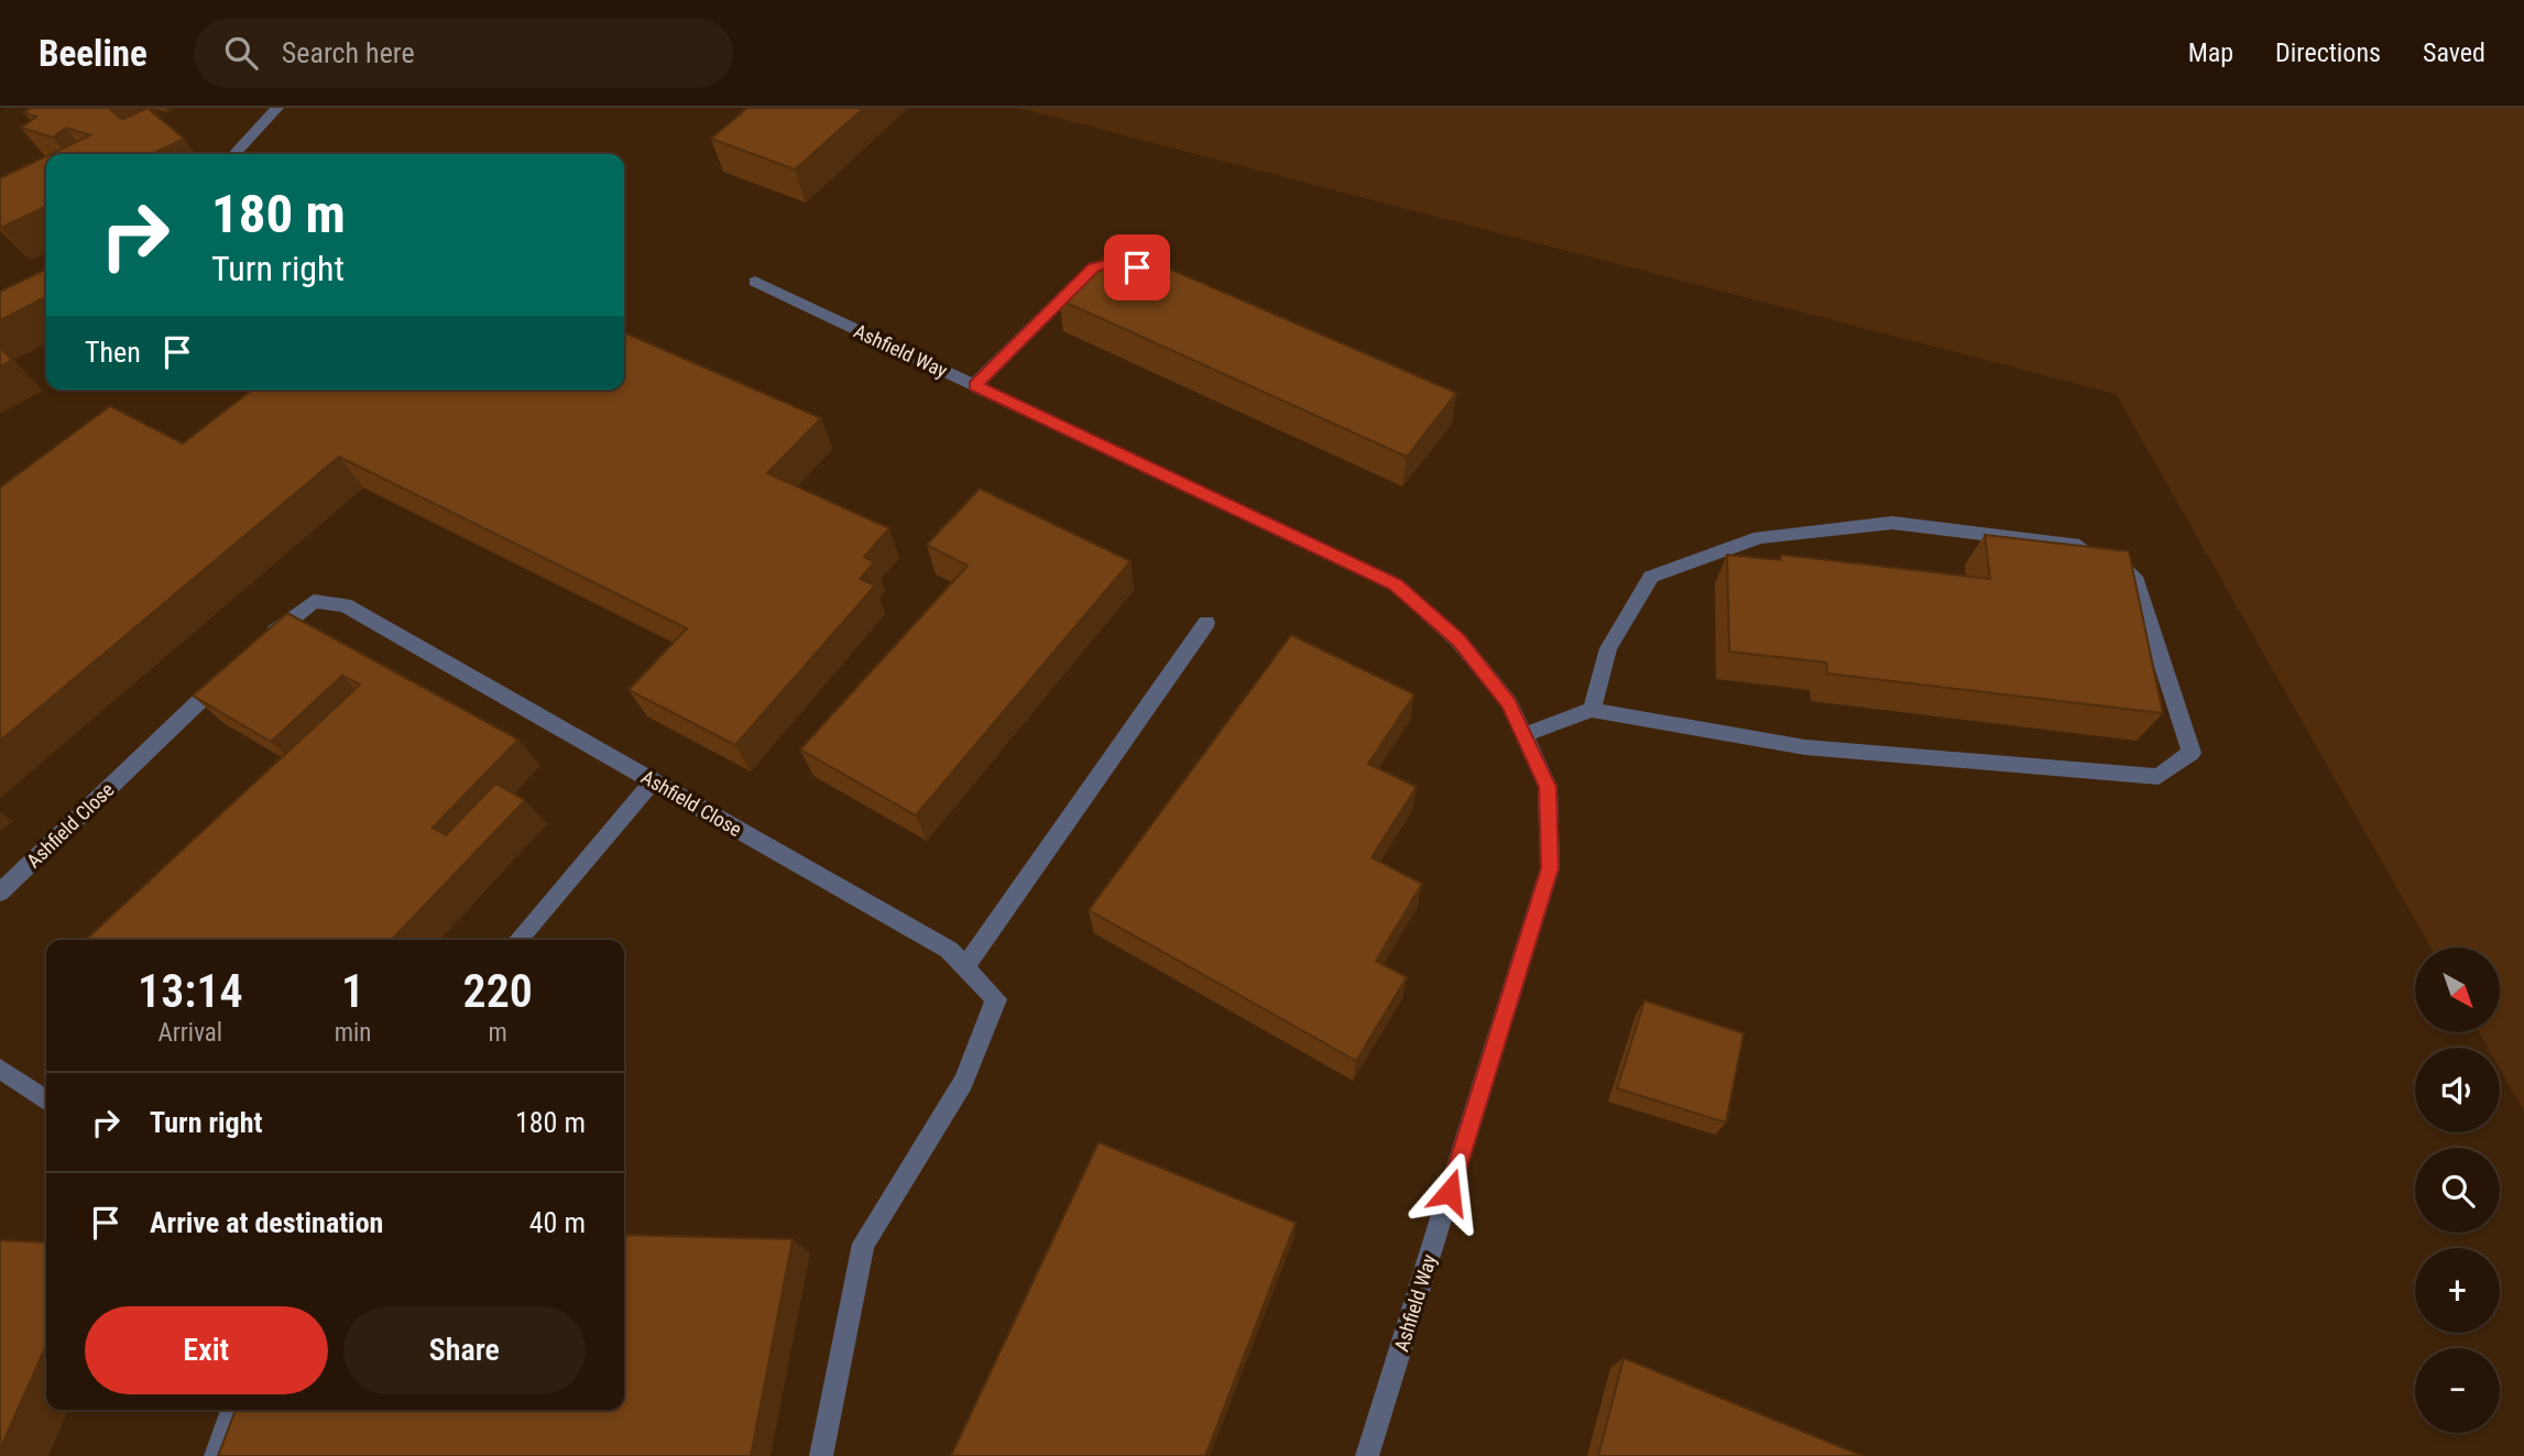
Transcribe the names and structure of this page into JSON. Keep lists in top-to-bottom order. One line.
{"streets":{"street":["Ashfield Way","Ashfield Close"]},"north":"bottom right","page":{"header":"Beeline","search":"Search here","nav":["Map","Directions","Saved"],"turn":["180 m","Turn right"],"then":"Then","eta":["13:14","Arrival","1","min","220","m"],"map_buttons":["+","−"],"list":[{"name":"Turn right","value":"180 m"},{"name":"Arrive at destination","value":"40 m"}],"buttons":["Exit","Share"]}}
